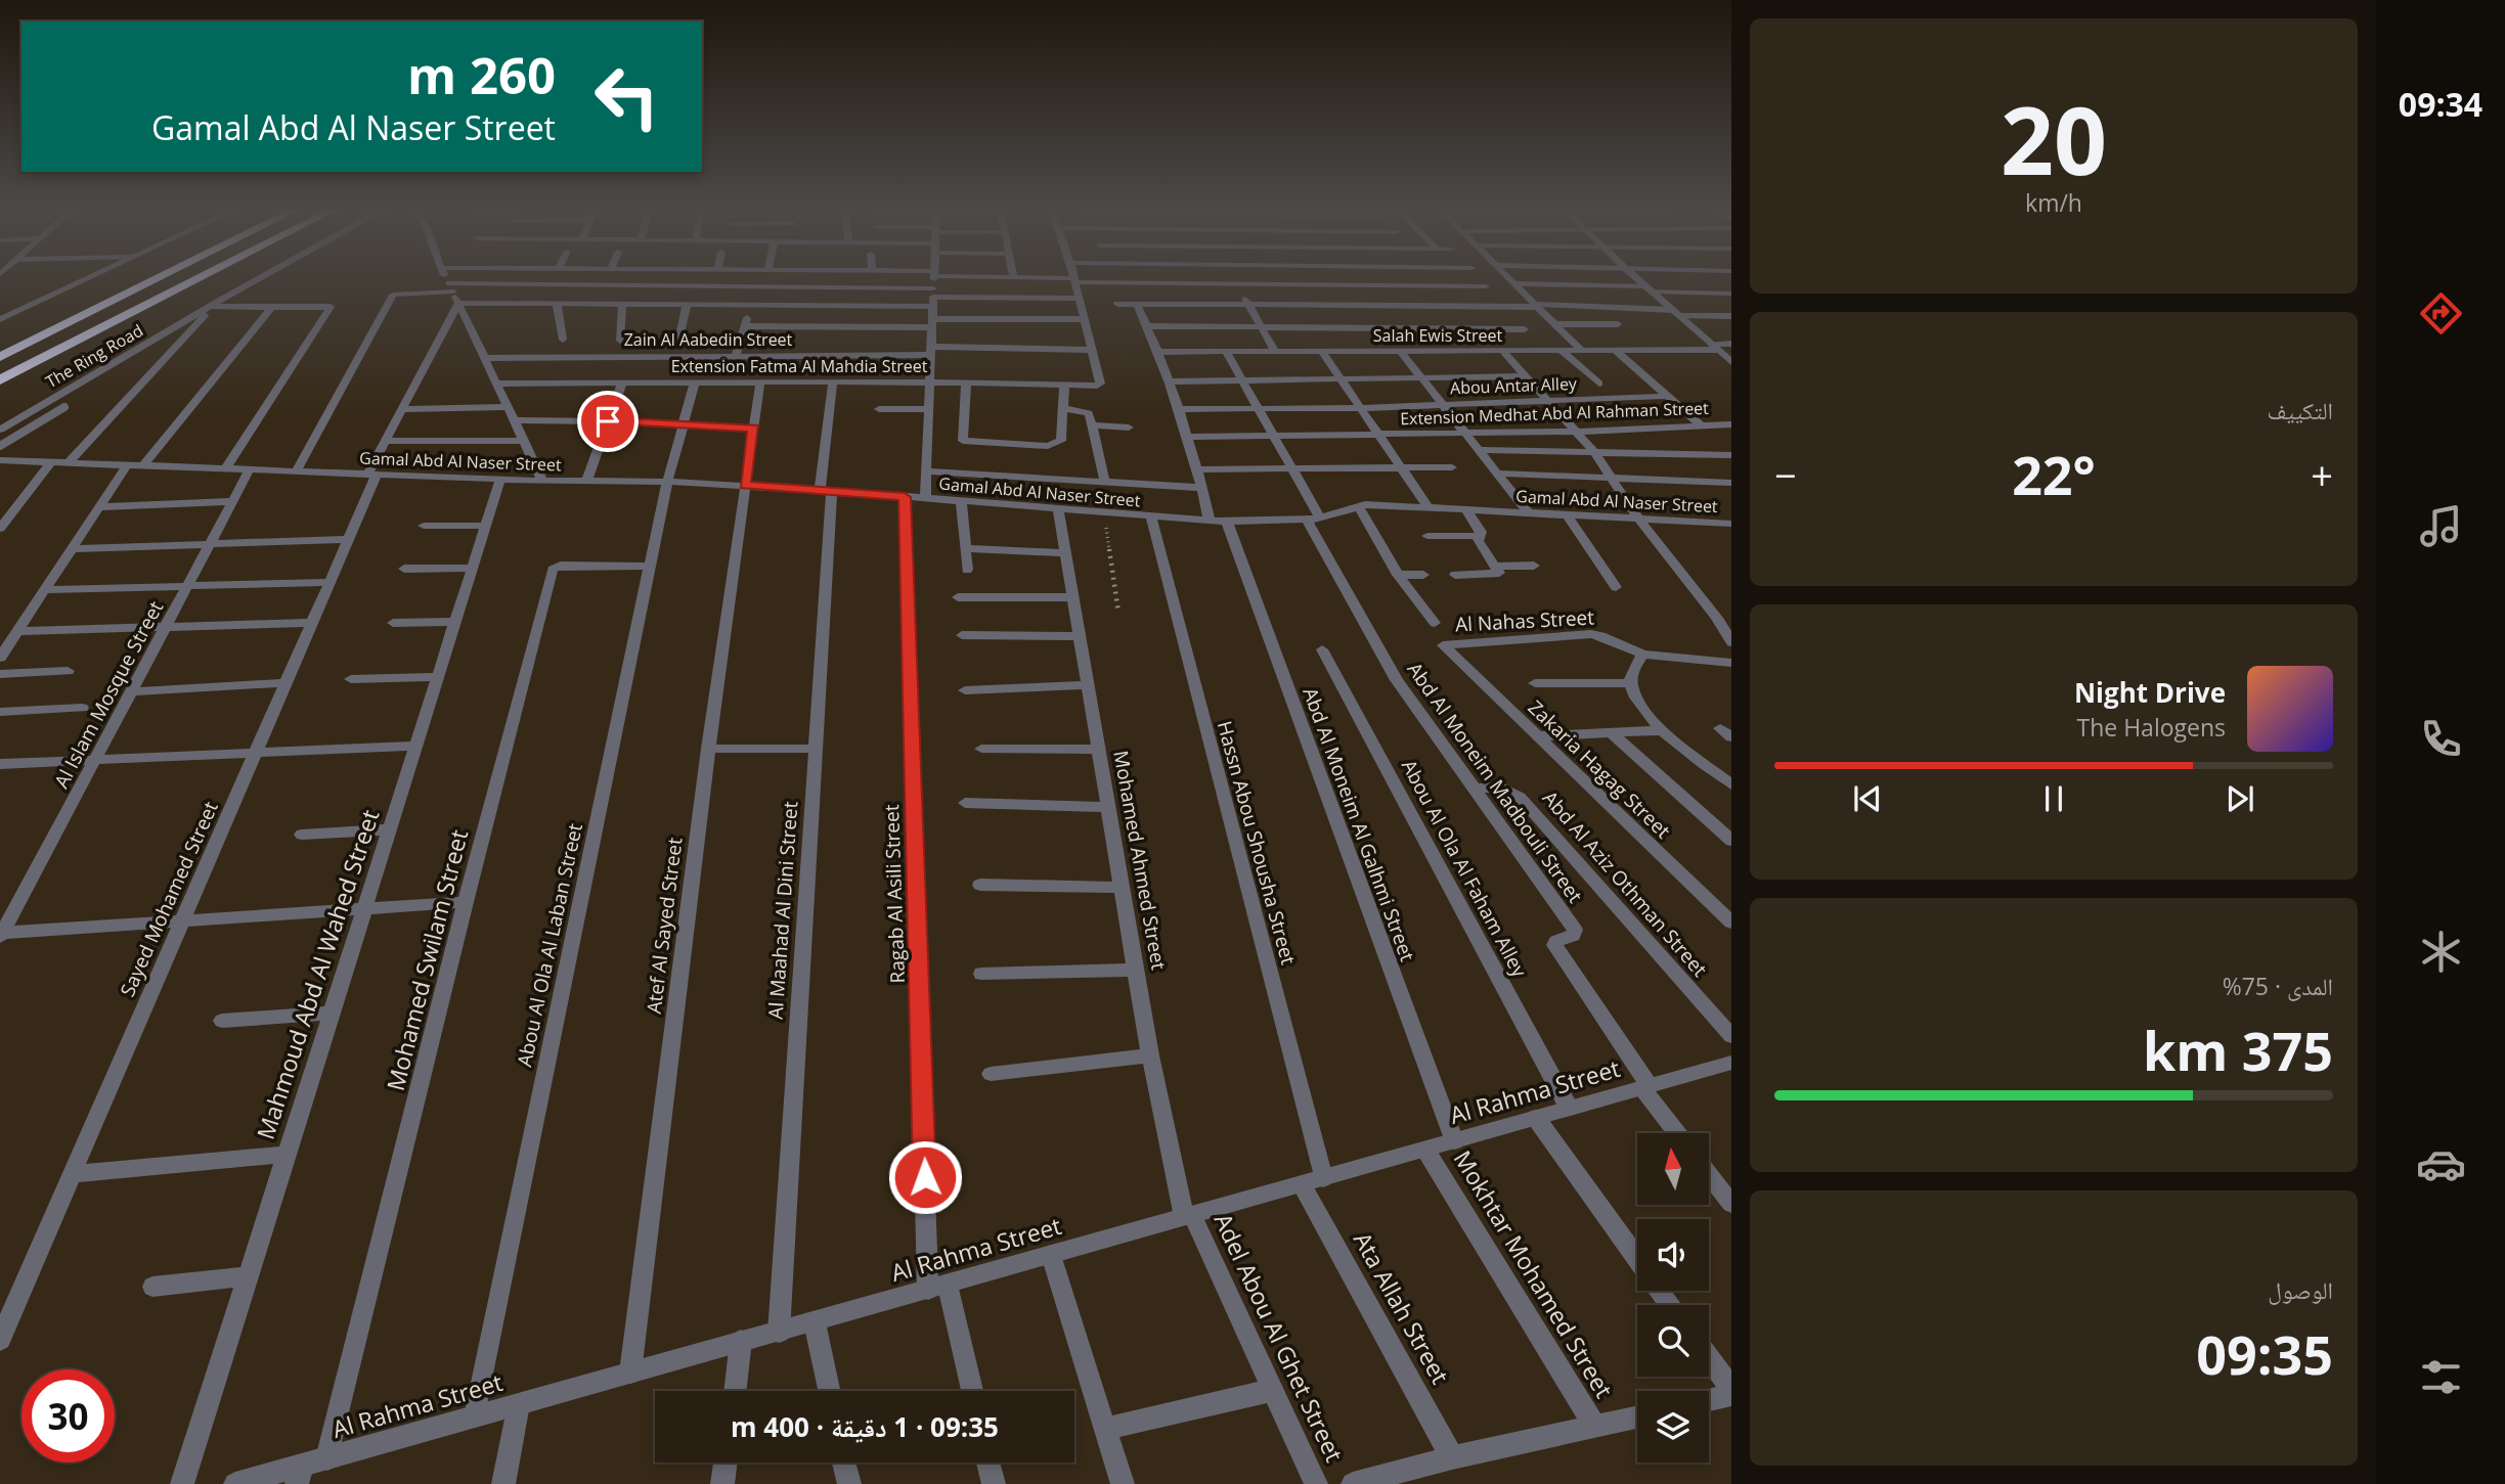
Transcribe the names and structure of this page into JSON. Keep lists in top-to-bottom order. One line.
{"streets":{"highway":["The Ring Road"],"street":["Salah Ewis Street","Zain Al Aabedin Street","Extension Fatma Al Mahdia Street","Abou Antar Alley","Extension Medhat Abd Al Rahman Street","Gamal Abd Al Naser Street","Al Nahas Street","Al Islam Mosque Street","Zakaria Hagag Street","Abd Al Moneim Madbouli Street","Abd Al Moneim Al Galhmi Street","Hassn Abou Shousha Street","Mohamed Ahmed Street","Abou Al Ola Al Faham Alley","Abd Al Aziz Othman Street","Ragab Al Asili Street","Sayed Mohamed Street","Al Maahad Al Dini Street","Atef Al Sayed Street","Abou Al Ola Al Laban Street","Mohamed Swilam Street","Mahmoud Abd Al Wahed Street","Al Rahma Street","Mokhtar Mohamed Street","Ata Allah Street","Adel Abou Al Ghet Street"]},"crossings":[["Salah Ewis Street","Abd Al Moneim Madbouli Street"],["Zain Al Aabedin Street","Extension Fatma Al Mahdia Street"],["Extension Fatma Al Mahdia Street","Al Maahad Al Dini Street"],["Extension Fatma Al Mahdia Street","Atef Al Sayed Street"],["Extension Fatma Al Mahdia Street","Abou Al Ola Al Laban Street"],["Abou Antar Alley","Abd Al Moneim Madbouli Street"],["Extension Medhat Abd Al Rahman Street","Abd Al Moneim Madbouli Street"],["Gamal Abd Al Naser Street","Al Islam Mosque Street"],["Gamal Abd Al Naser Street","Abd Al Moneim Madbouli Street"],["Gamal Abd Al Naser Street","Abd Al Moneim Al Galhmi Street"],["Gamal Abd Al Naser Street","Hassn Abou Shousha Street"],["Gamal Abd Al Naser Street","Mohamed Ahmed Street"],["Gamal Abd Al Naser Street","Ragab Al Asili Street"],["Gamal Abd Al Naser Street","Sayed Mohamed Street"],["Gamal Abd Al Naser Street","Al Maahad Al Dini Street"],["Gamal Abd Al Naser Street","Atef Al Sayed Street"],["Gamal Abd Al Naser Street","Abou Al Ola Al Laban Street"],["Gamal Abd Al Naser Street","Mahmoud Abd Al Wahed Street"],["Al Nahas Street","Zakaria Hagag Street"],["Abd Al Moneim Madbouli Street","Abd Al Aziz Othman Street"],["Abd Al Moneim Madbouli Street","Al Rahma Street"],["Abd Al Moneim Al Galhmi Street","Al Rahma Street"],["Hassn Abou Shousha Street","Al Rahma Street"],["Hassn Abou Shousha Street","Ata Allah Street"],["Mohamed Ahmed Street","Al Rahma Street"],["Mohamed Ahmed Street","Adel Abou Al Ghet Street"],["Abou Al Ola Al Faham Alley","Al Rahma Street"],["Ragab Al Asili Street","Al Rahma Street"],["Al Maahad Al Dini Street","Al Rahma Street"],["Atef Al Sayed Street","Al Rahma Street"],["Abou Al Ola Al Laban Street","Mohamed Swilam Street"],["Abou Al Ola Al Laban Street","Al Rahma Street"],["Mohamed Swilam Street","Al Rahma Street"],["Al Rahma Street","Mokhtar Mohamed Street"],["Al Rahma Street","Ata Allah Street"],["Al Rahma Street","Adel Abou Al Ghet Street"]],"north":"top","page":{"tabs":"09:34","tile":[["20","km/h"],"التكييف",["المدى · 75%","375 km"],["الوصول","09:35"]],"turn":["260 m","Gamal Abd Al Naser Street"],"heat":["−","22°","+"],"song":["Night Drive","The Halogens"],"limit":"30","trip":"09:35 · 1 دقيقة · 400 m"}}
